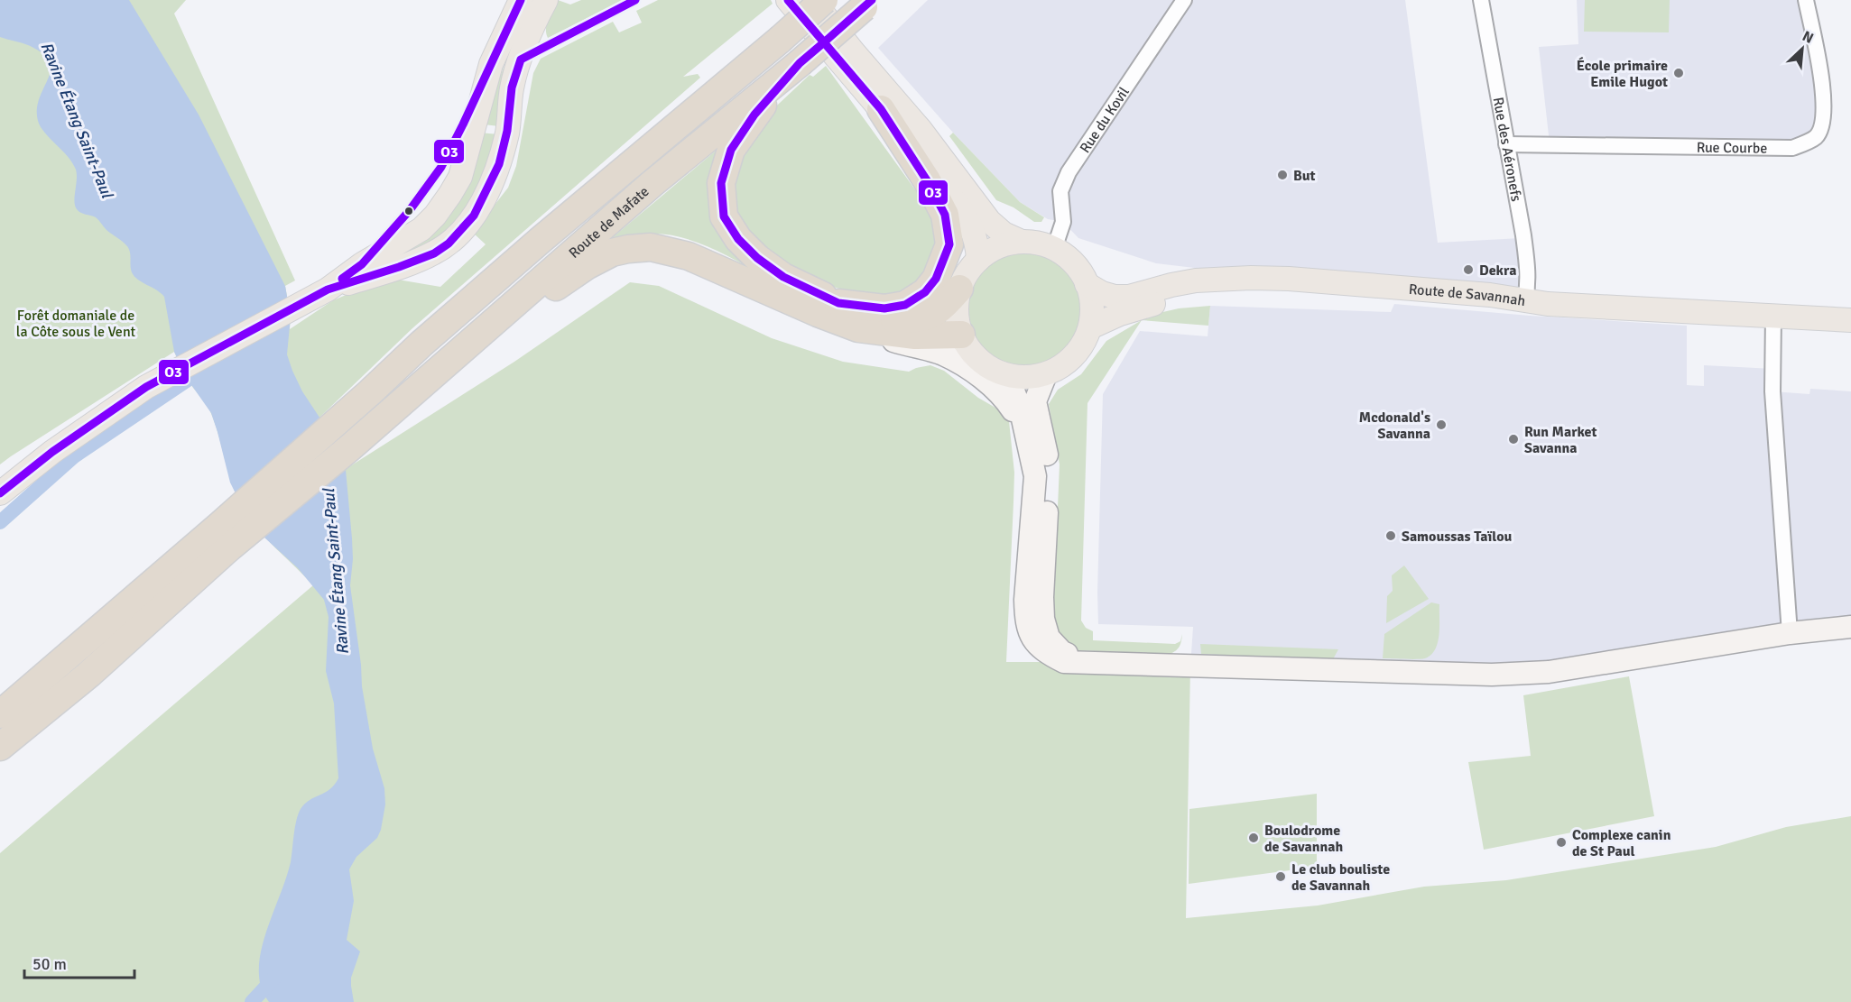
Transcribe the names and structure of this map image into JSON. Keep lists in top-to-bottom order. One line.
{"streets":{"highway":["Route de Mafate"],"main road":["Route de Savannah"],"street":["Rue du Kovil","Rue Courbe","Rue des Aéronefs"]},"crossings":[["Rue du Kovil","Route de Savannah"],["Rue Courbe","Rue des Aéronefs"],["Rue des Aéronefs","Route de Savannah"]],"water":["Ravine Étang Saint-Paul"],"parks":["Forêt domaniale de la Côte sous le Vent"],"places":["École primaire Emile Hugot","But","Dekra","Mcdonald's Savanna","Run Market Savanna","Samoussas Taïlou","Boulodrome de Savannah","Complexe canin de St Paul","Le club bouliste de Savannah"],"lines":["transit line O3"],"scale_bar":"50 m","north":"top right"}
